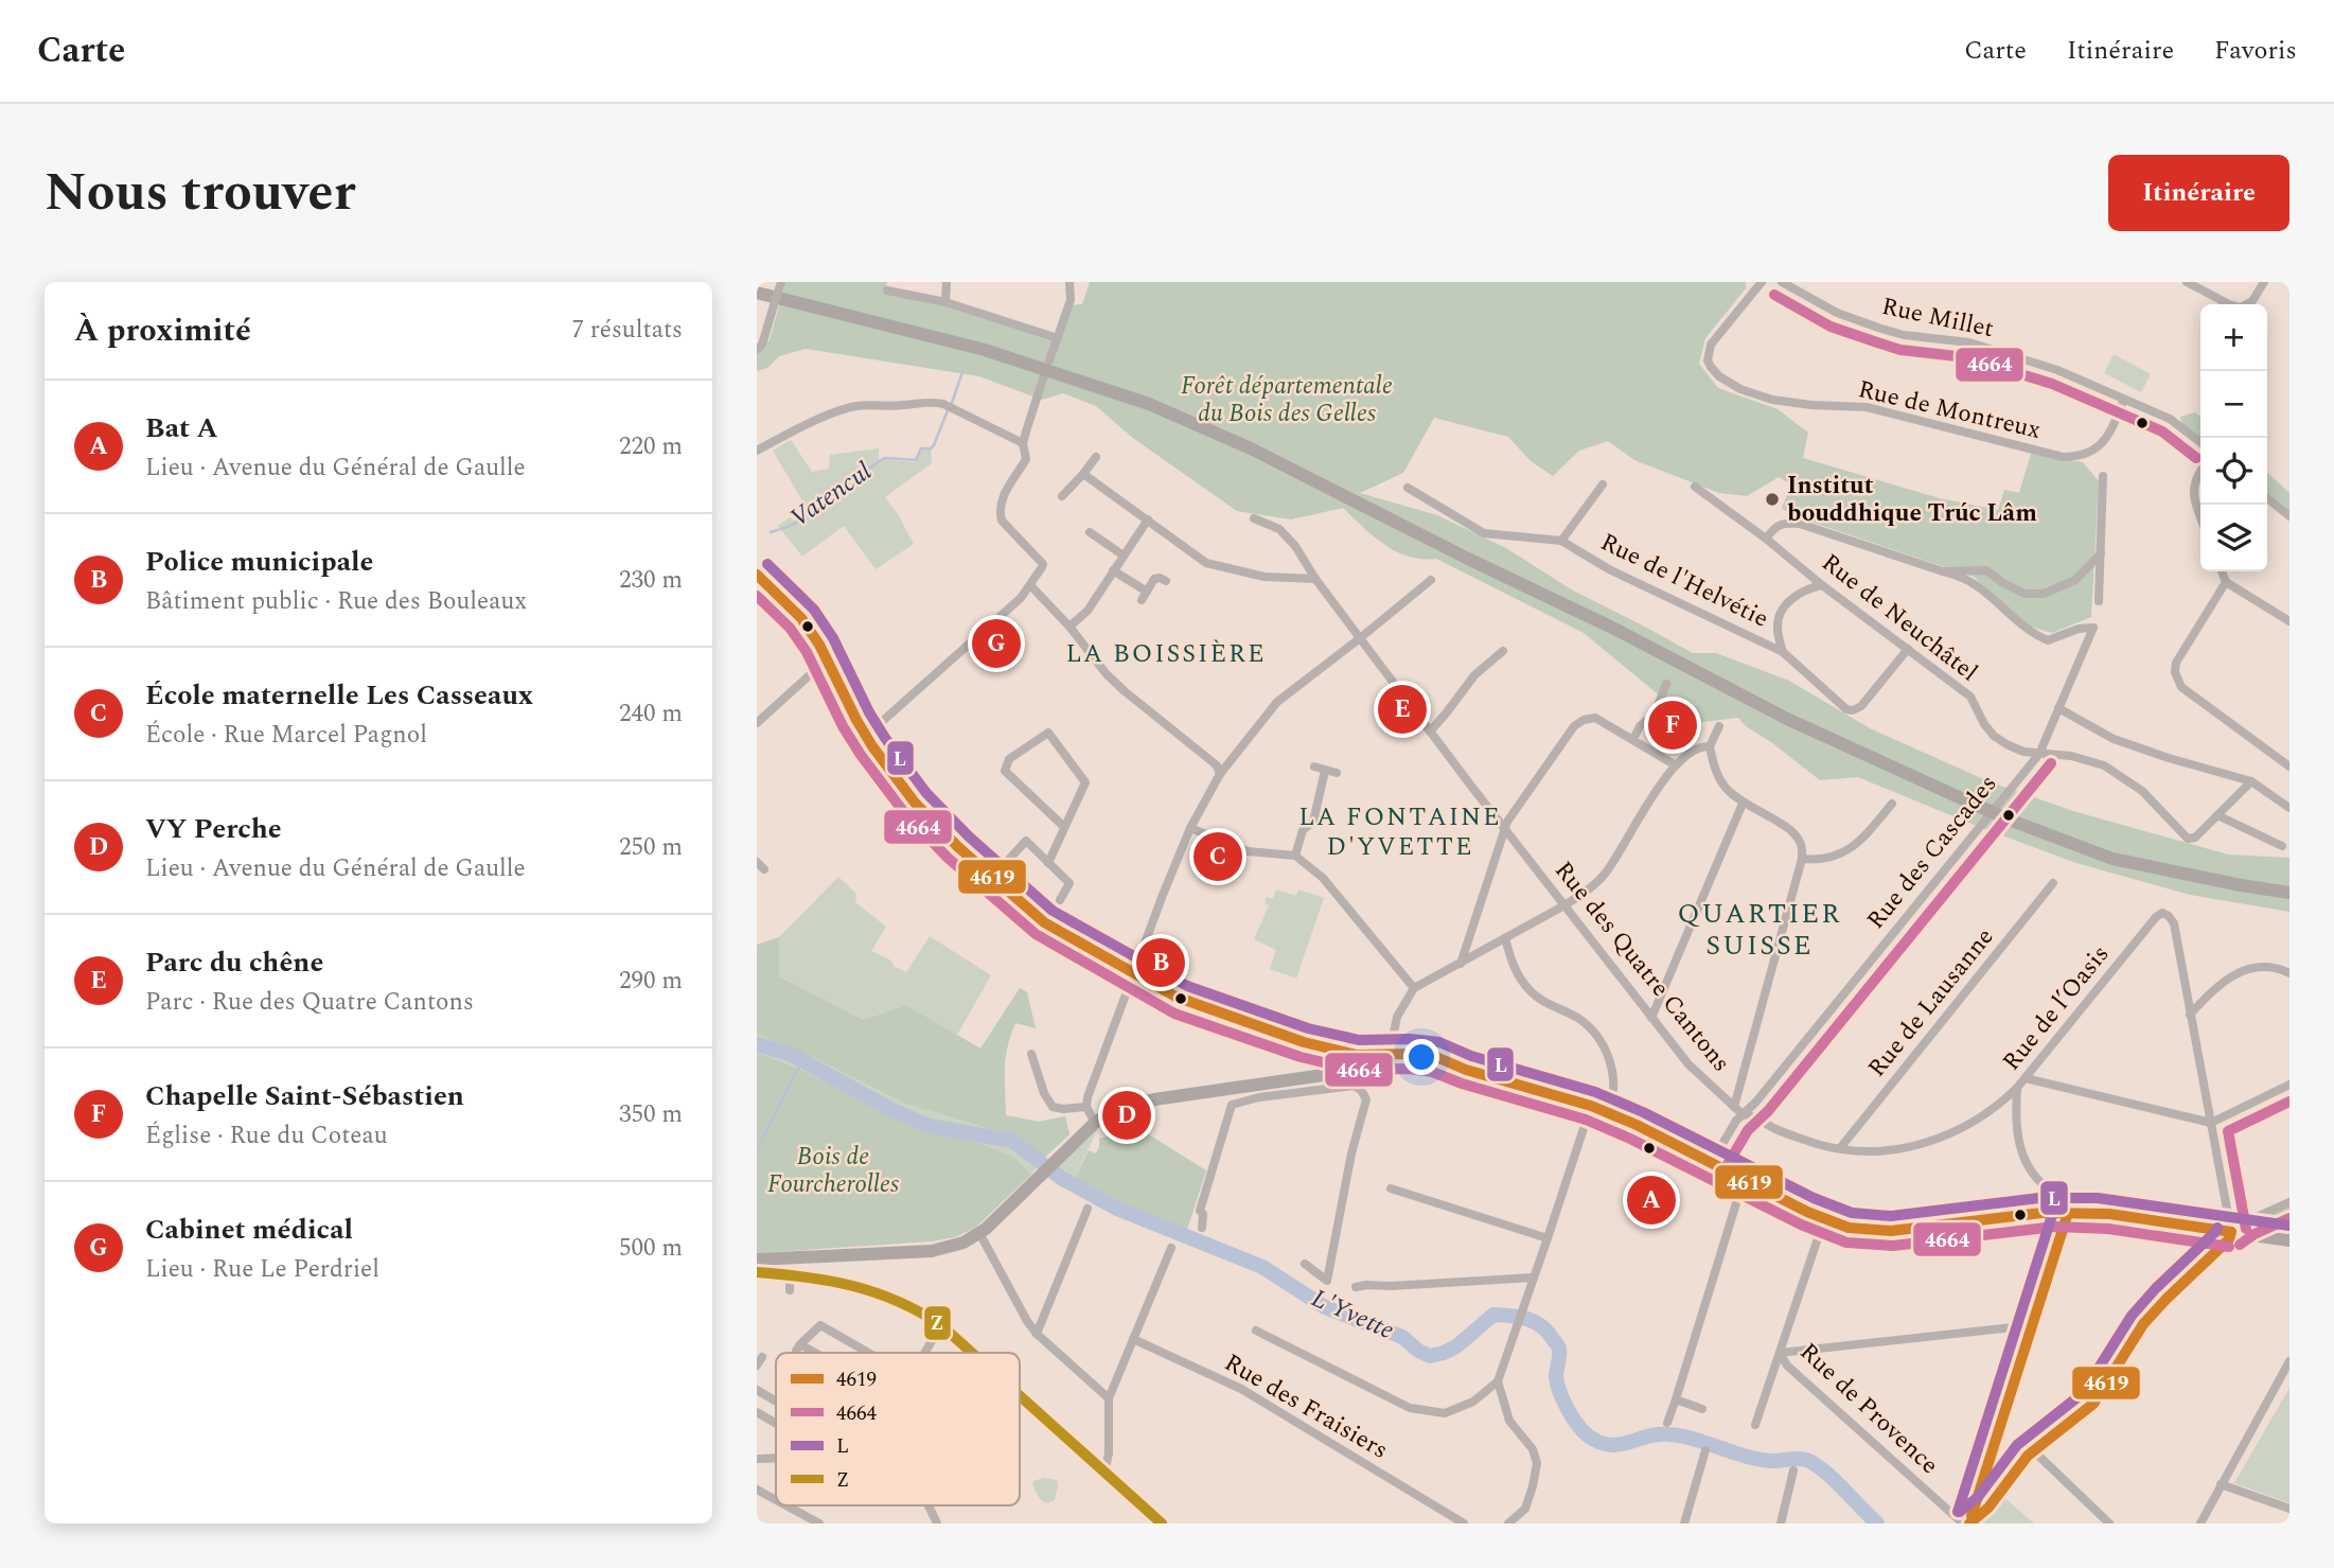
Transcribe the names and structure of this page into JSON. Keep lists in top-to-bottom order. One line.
{"streets":{"street":["Rue Millet","Rue de Montreux","Rue de l'Helvétie","Rue de Neuchâtel","Rue des Cascades","Rue des Quatre Cantons","Rue de Lausanne","Rue de l’Oasis","Rue des Fraisiers","Rue de Provence"]},"crossings":[["Rue Millet","Rue de Montreux"],["Rue de l'Helvétie","Rue de Neuchâtel"],["Rue de Neuchâtel","Rue des Cascades"],["Rue des Cascades","Rue des Quatre Cantons"],["Rue des Quatre Cantons","Rue de Lausanne"],["Rue des Quatre Cantons","Rue de l’Oasis"]],"districts":["LA BOISSIÈRE","LA FONTAINE D'YVETTE","QUARTIER SUISSE"],"water":["Vatencul","L'Yvette"],"parks":["Forêt départementale du Bois des Gelles","Bois de Fourcherolles"],"places":["Institut bouddhique Trúc Lâm"],"lines":["transit line 4664","transit line L","transit line 4619","transit line Z"],"legend":["4619","4664","L","Z"],"page":{"header":"Carte","nav":["Carte","Itinéraire","Favoris"],"title":"Nous trouver","buttons":"Itinéraire","heading":["À proximité","7 résultats"],"map_buttons":["+","−"],"list":[{"mark":"A","name":"Bat A","note":"Lieu · Avenue du Général de Gaulle","value":"220 m"},{"mark":"B","name":"Police municipale","note":"Bâtiment public · Rue des Bouleaux","value":"230 m"},{"mark":"C","name":"École maternelle Les Casseaux","note":"École · Rue Marcel Pagnol","value":"240 m"},{"mark":"D","name":"VY Perche","note":"Lieu · Avenue du Général de Gaulle","value":"250 m"},{"mark":"E","name":"Parc du chêne","note":"Parc · Rue des Quatre Cantons","value":"290 m"},{"mark":"F","name":"Chapelle Saint-Sébastien","note":"Église · Rue du Coteau","value":"350 m"},{"mark":"G","name":"Cabinet médical","note":"Lieu · Rue Le Perdriel","value":"500 m"}],"pins":["G","E","F","C","B","D","A"]}}
